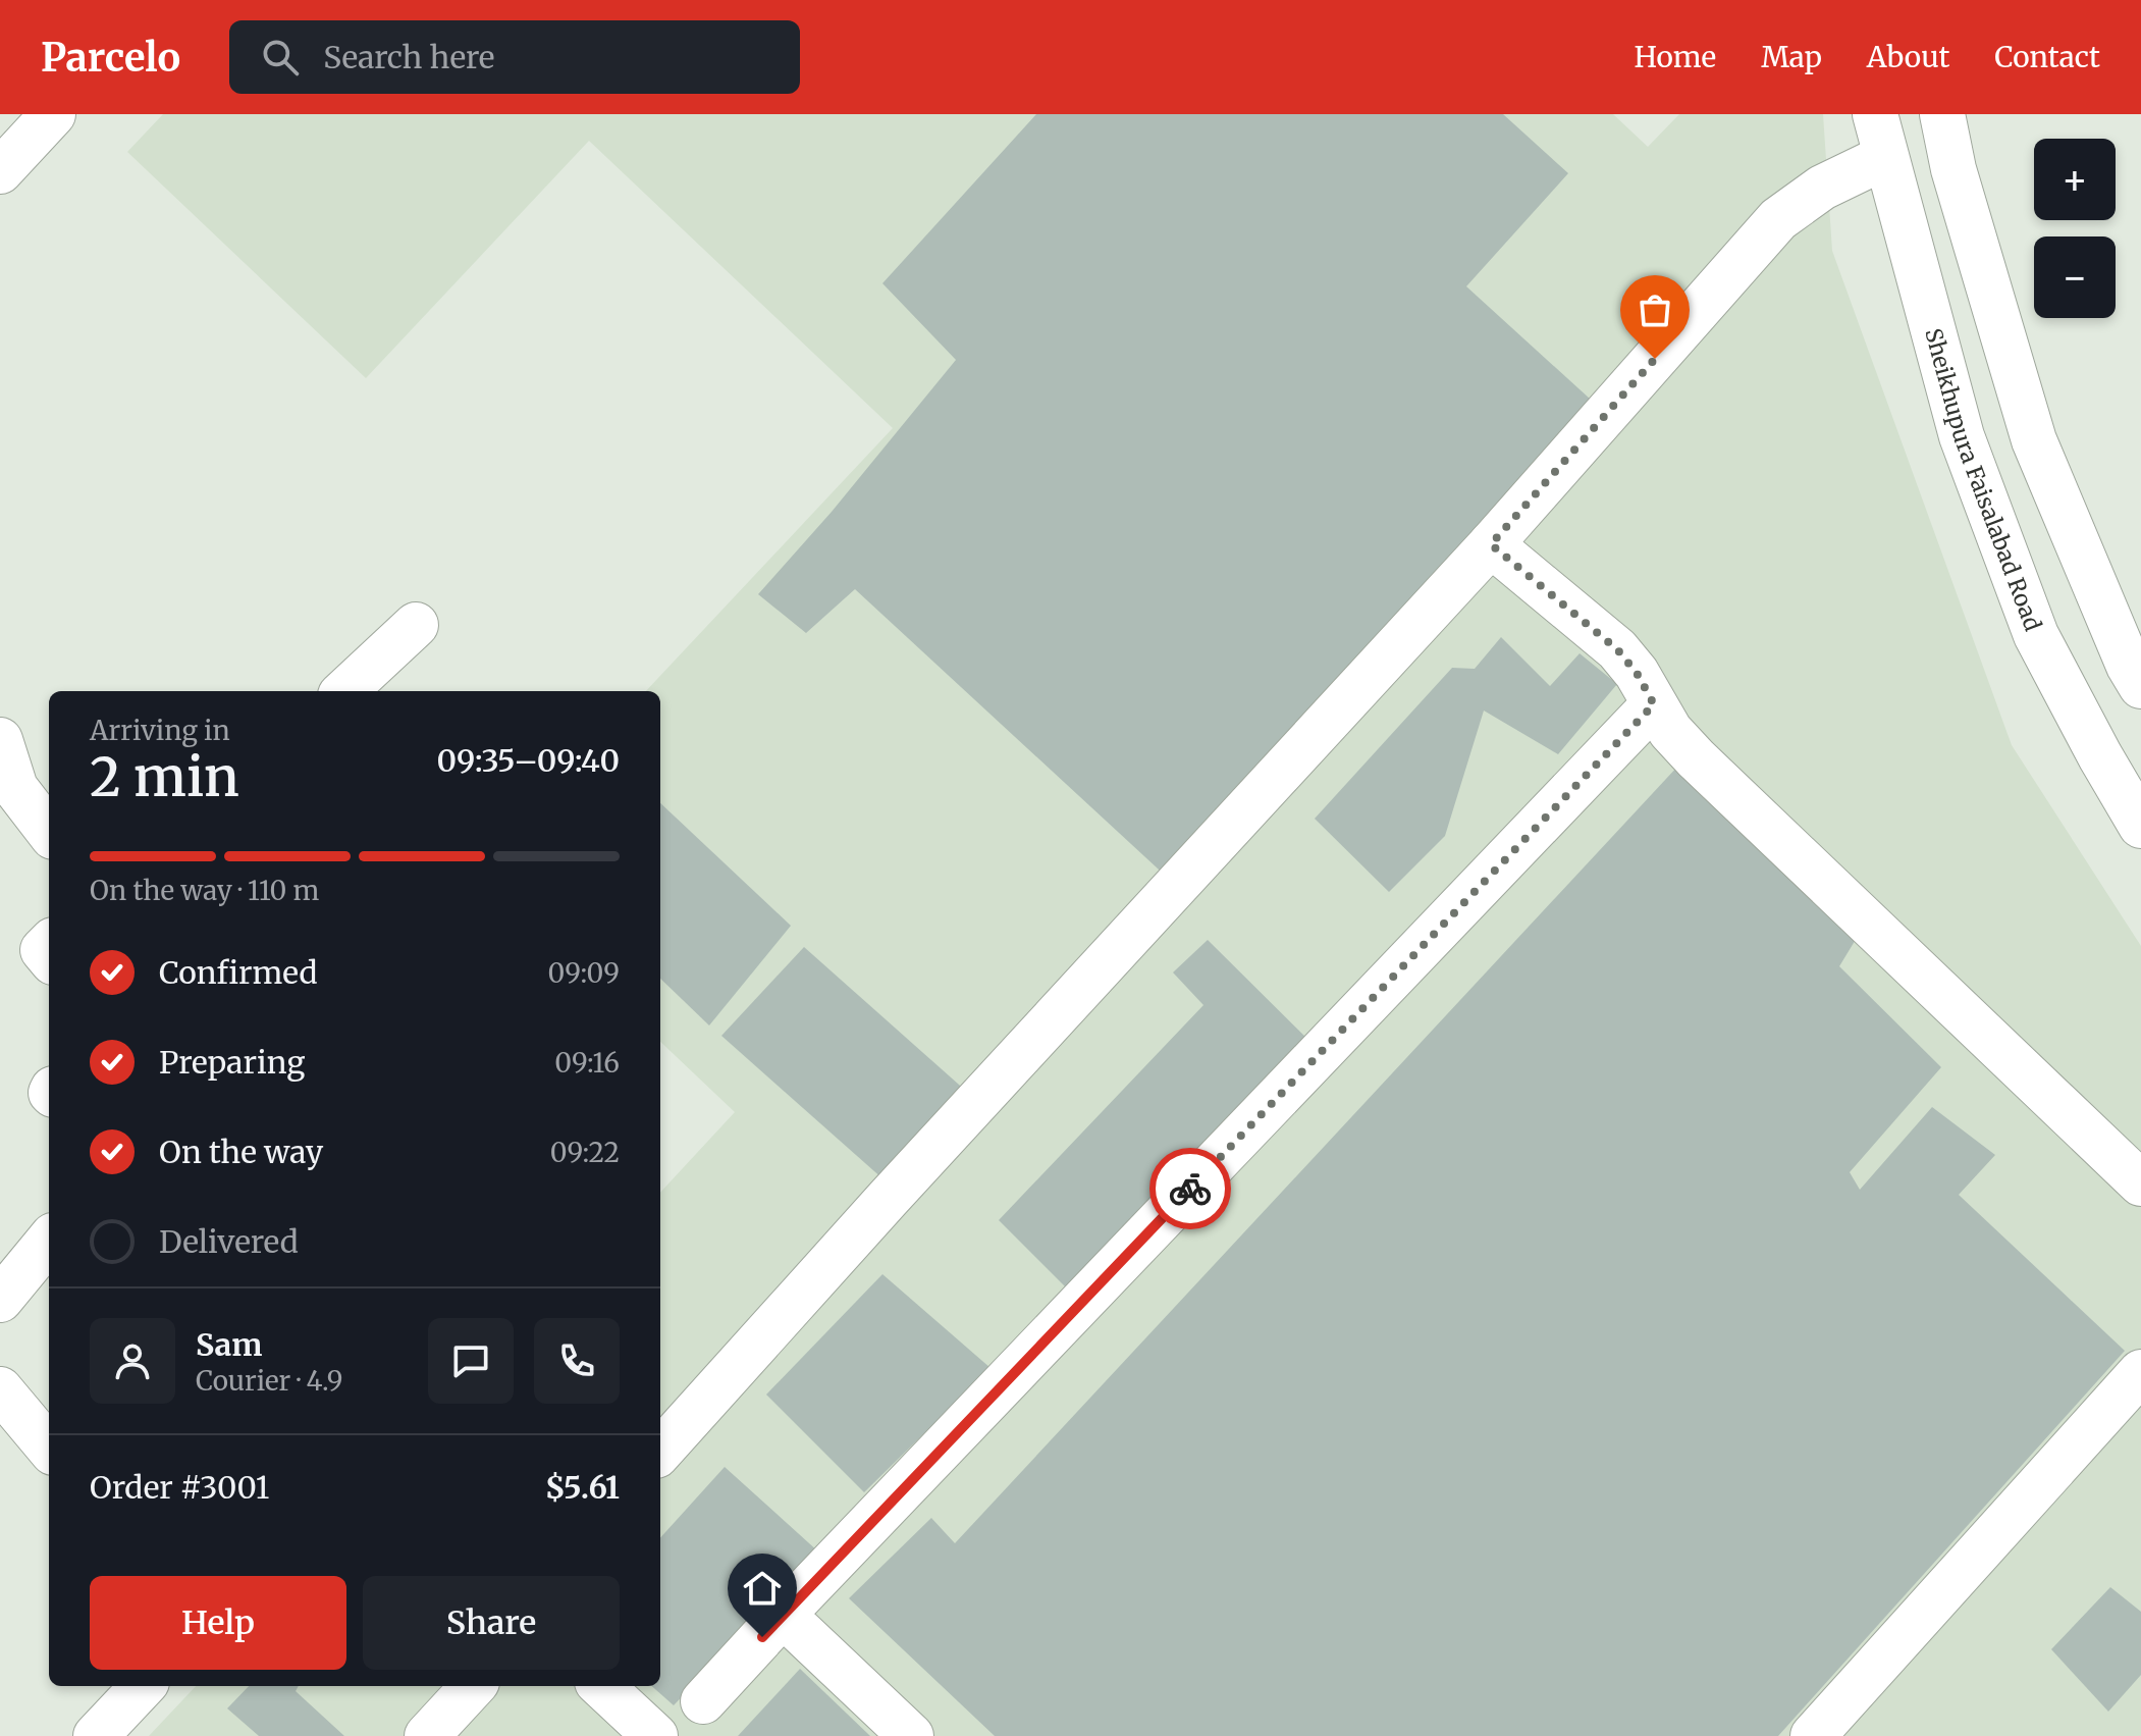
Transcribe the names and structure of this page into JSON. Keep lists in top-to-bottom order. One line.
{"streets":{"main road":["Sheikhupura Faisalabad Road"]},"page":{"header":"Parcelo","search":"Search here","nav":["Home","Map","About","Contact"],"map_buttons":["+","−"],"heading":["2 min","Arriving in","09:35–09:40"],"panel":["Sam","Courier · 4.9","Order #3001","$5.61"],"bar":"On the way · 110 m","list":[["Confirmed","09:09"],["Preparing","09:16"],["On the way","09:22"],"Delivered"],"buttons":["Help","Share"]}}
